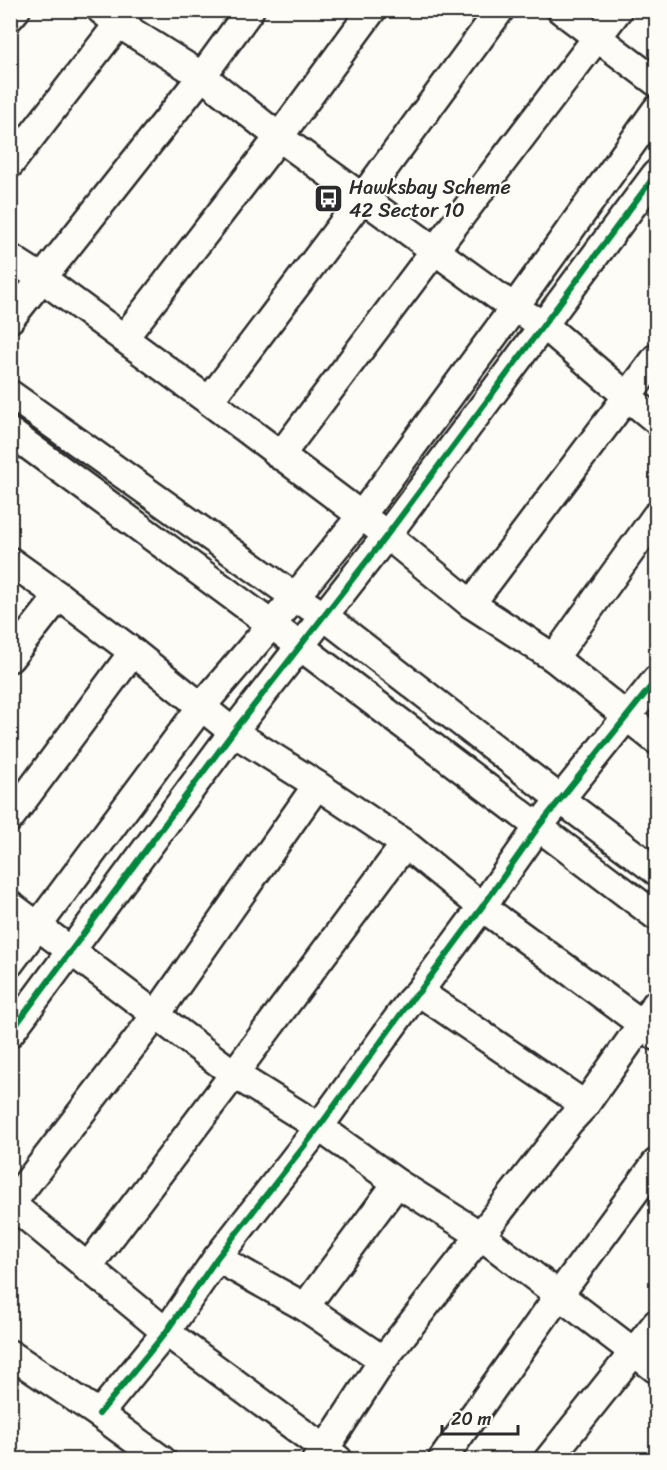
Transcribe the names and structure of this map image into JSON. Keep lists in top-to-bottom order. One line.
{"places":{"bus stop":["Hawksbay Scheme 42 Sector 10"]},"scale_bar":"20 m"}
